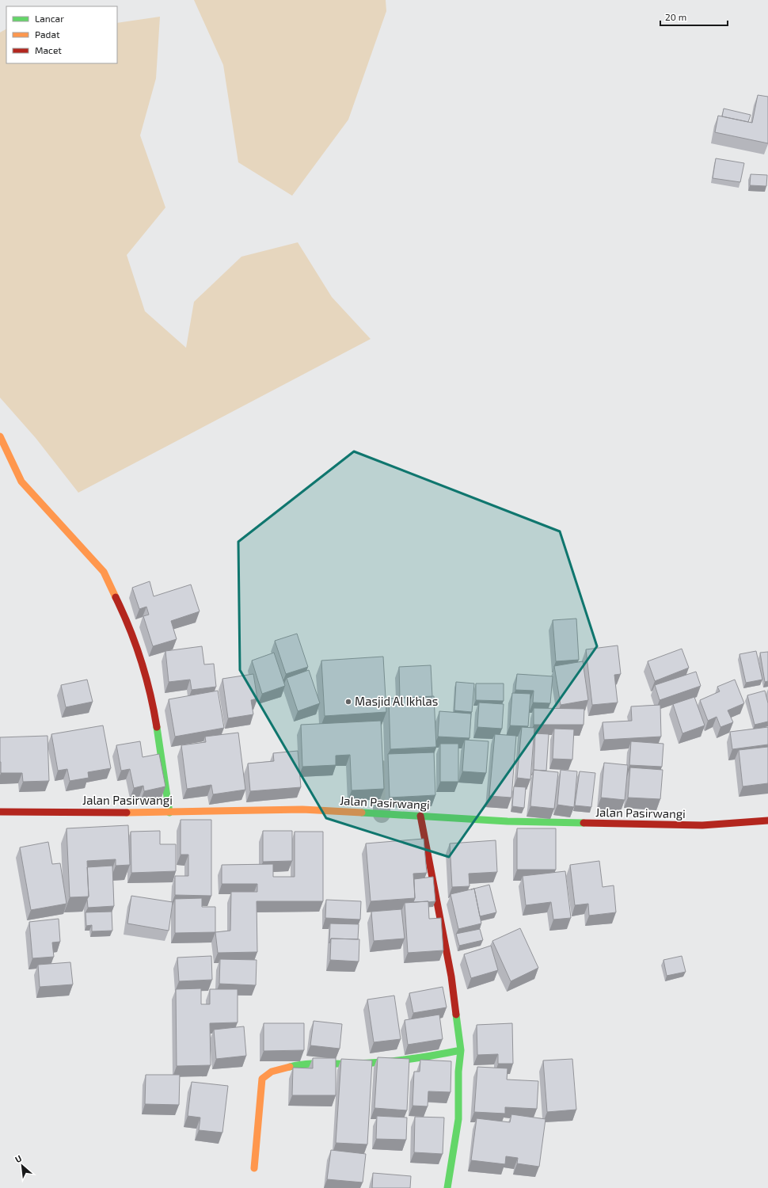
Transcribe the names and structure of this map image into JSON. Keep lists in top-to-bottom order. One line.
{"streets":{"street":["Jalan Pasirwangi"]},"places":["Masjid Al Ikhlas"],"legend":["Lancar","Padat","Macet"],"scale_bar":"20 m","north":"top left"}
